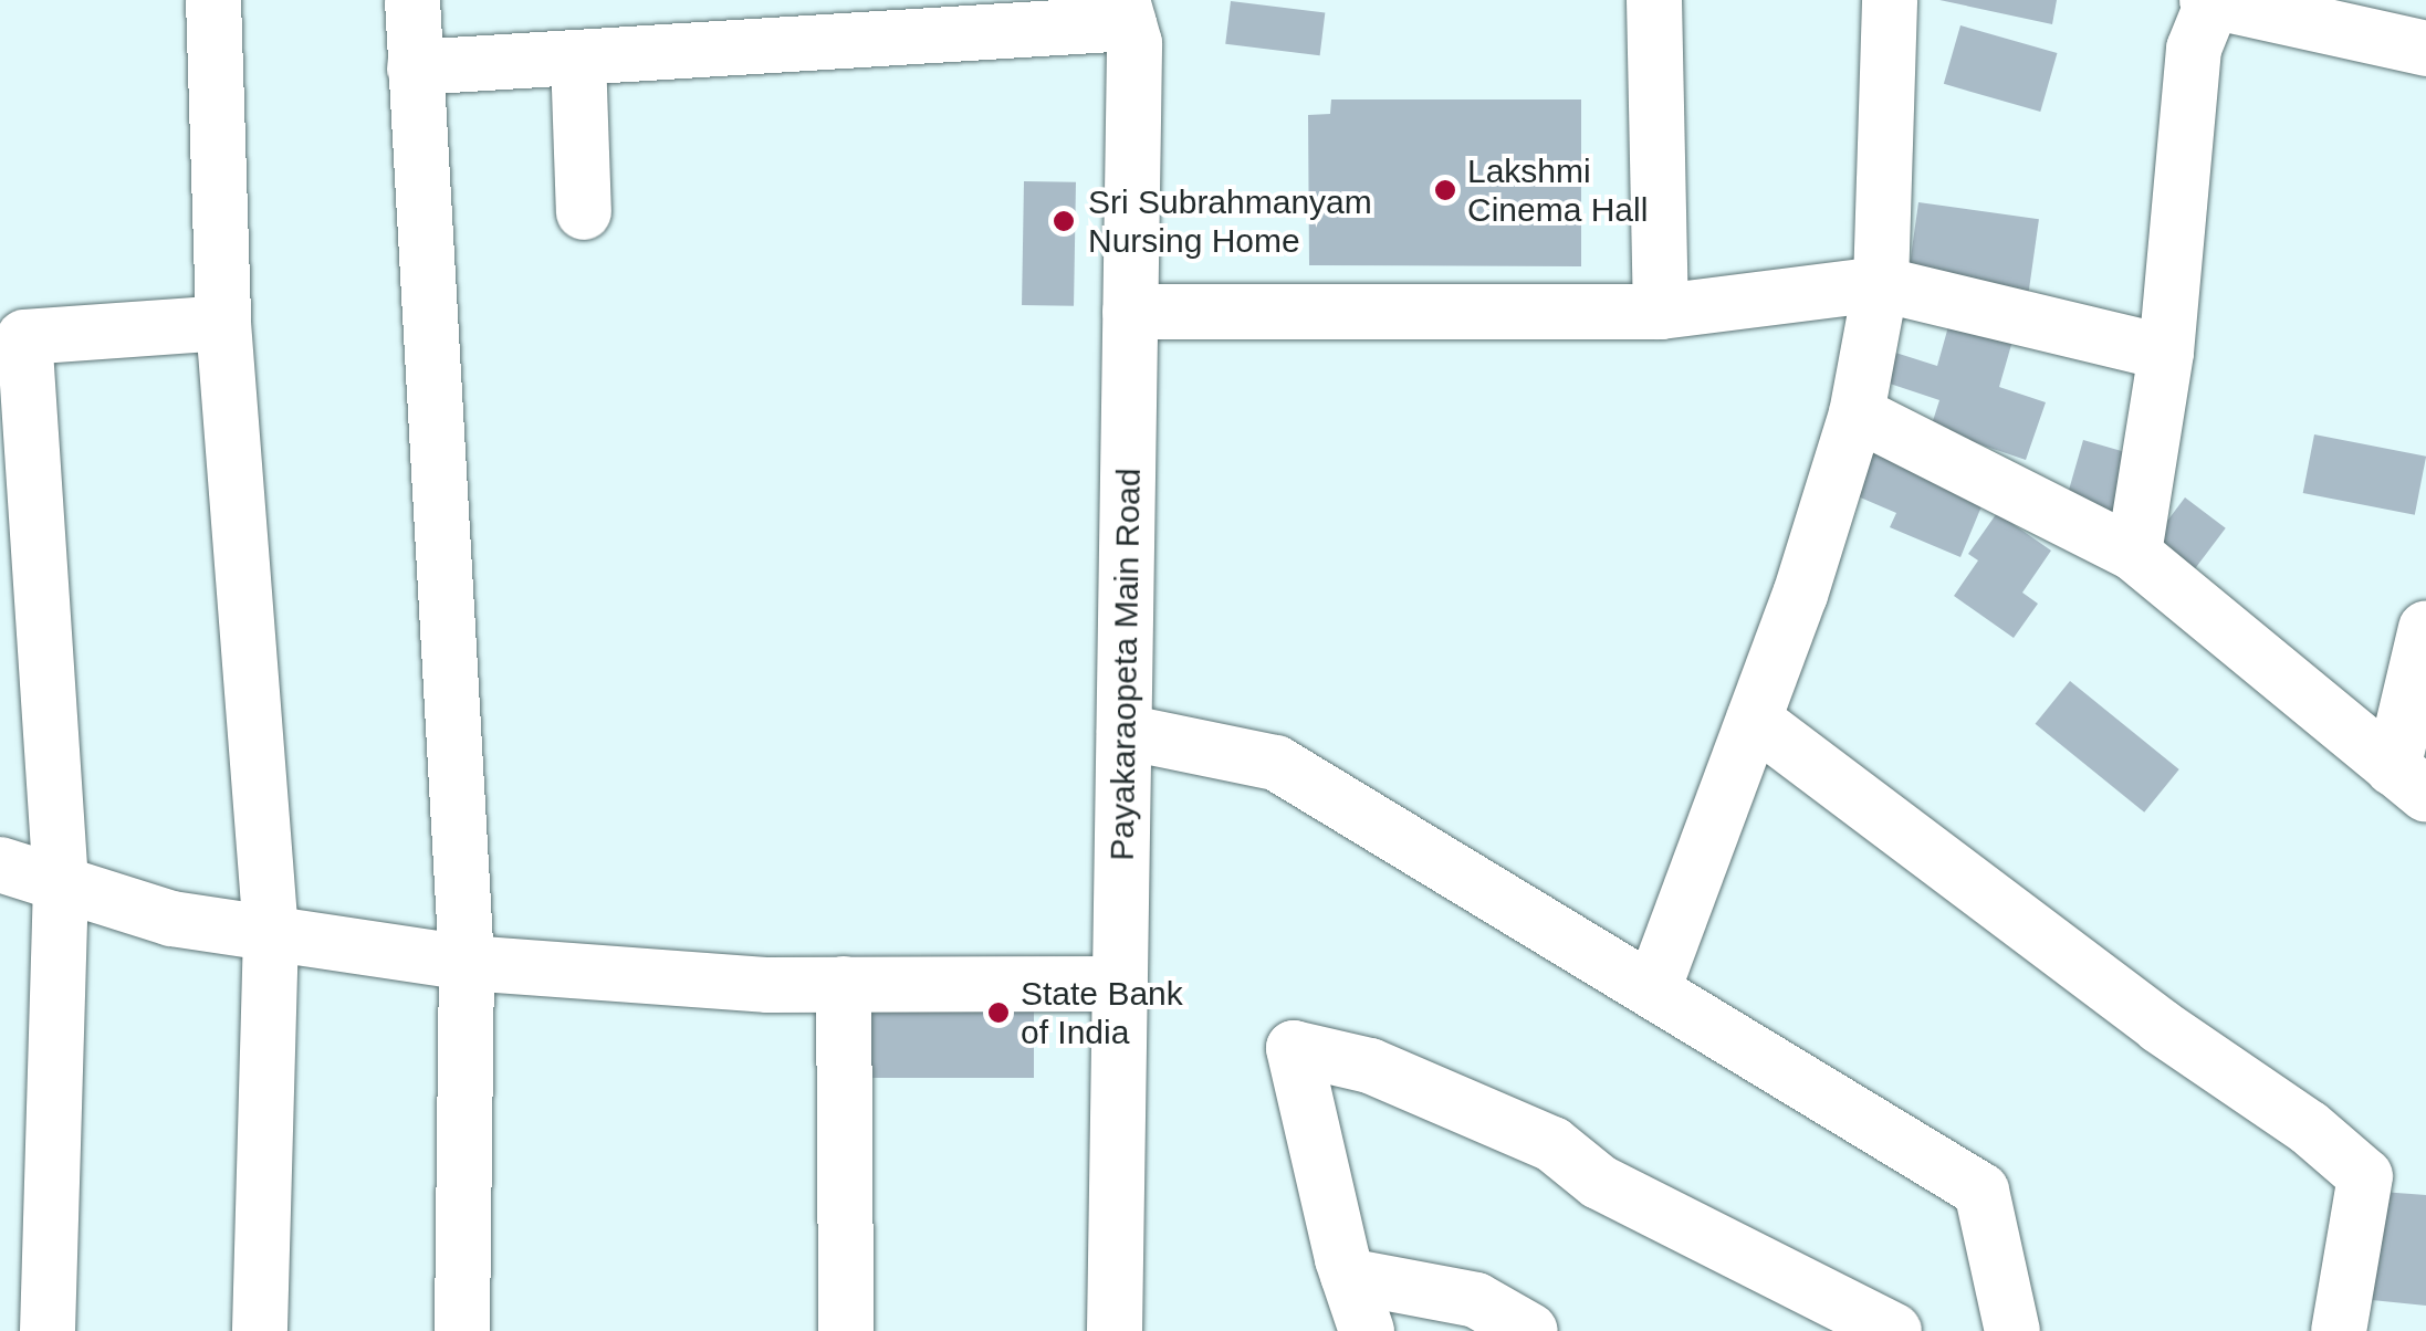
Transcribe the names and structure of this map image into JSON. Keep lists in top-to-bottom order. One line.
{"streets":{"street":["Payakaraopeta Main Road"]},"places":["Lakshmi Cinema Hall","Sri Subrahmanyam Nursing Home","State Bank of India"]}
